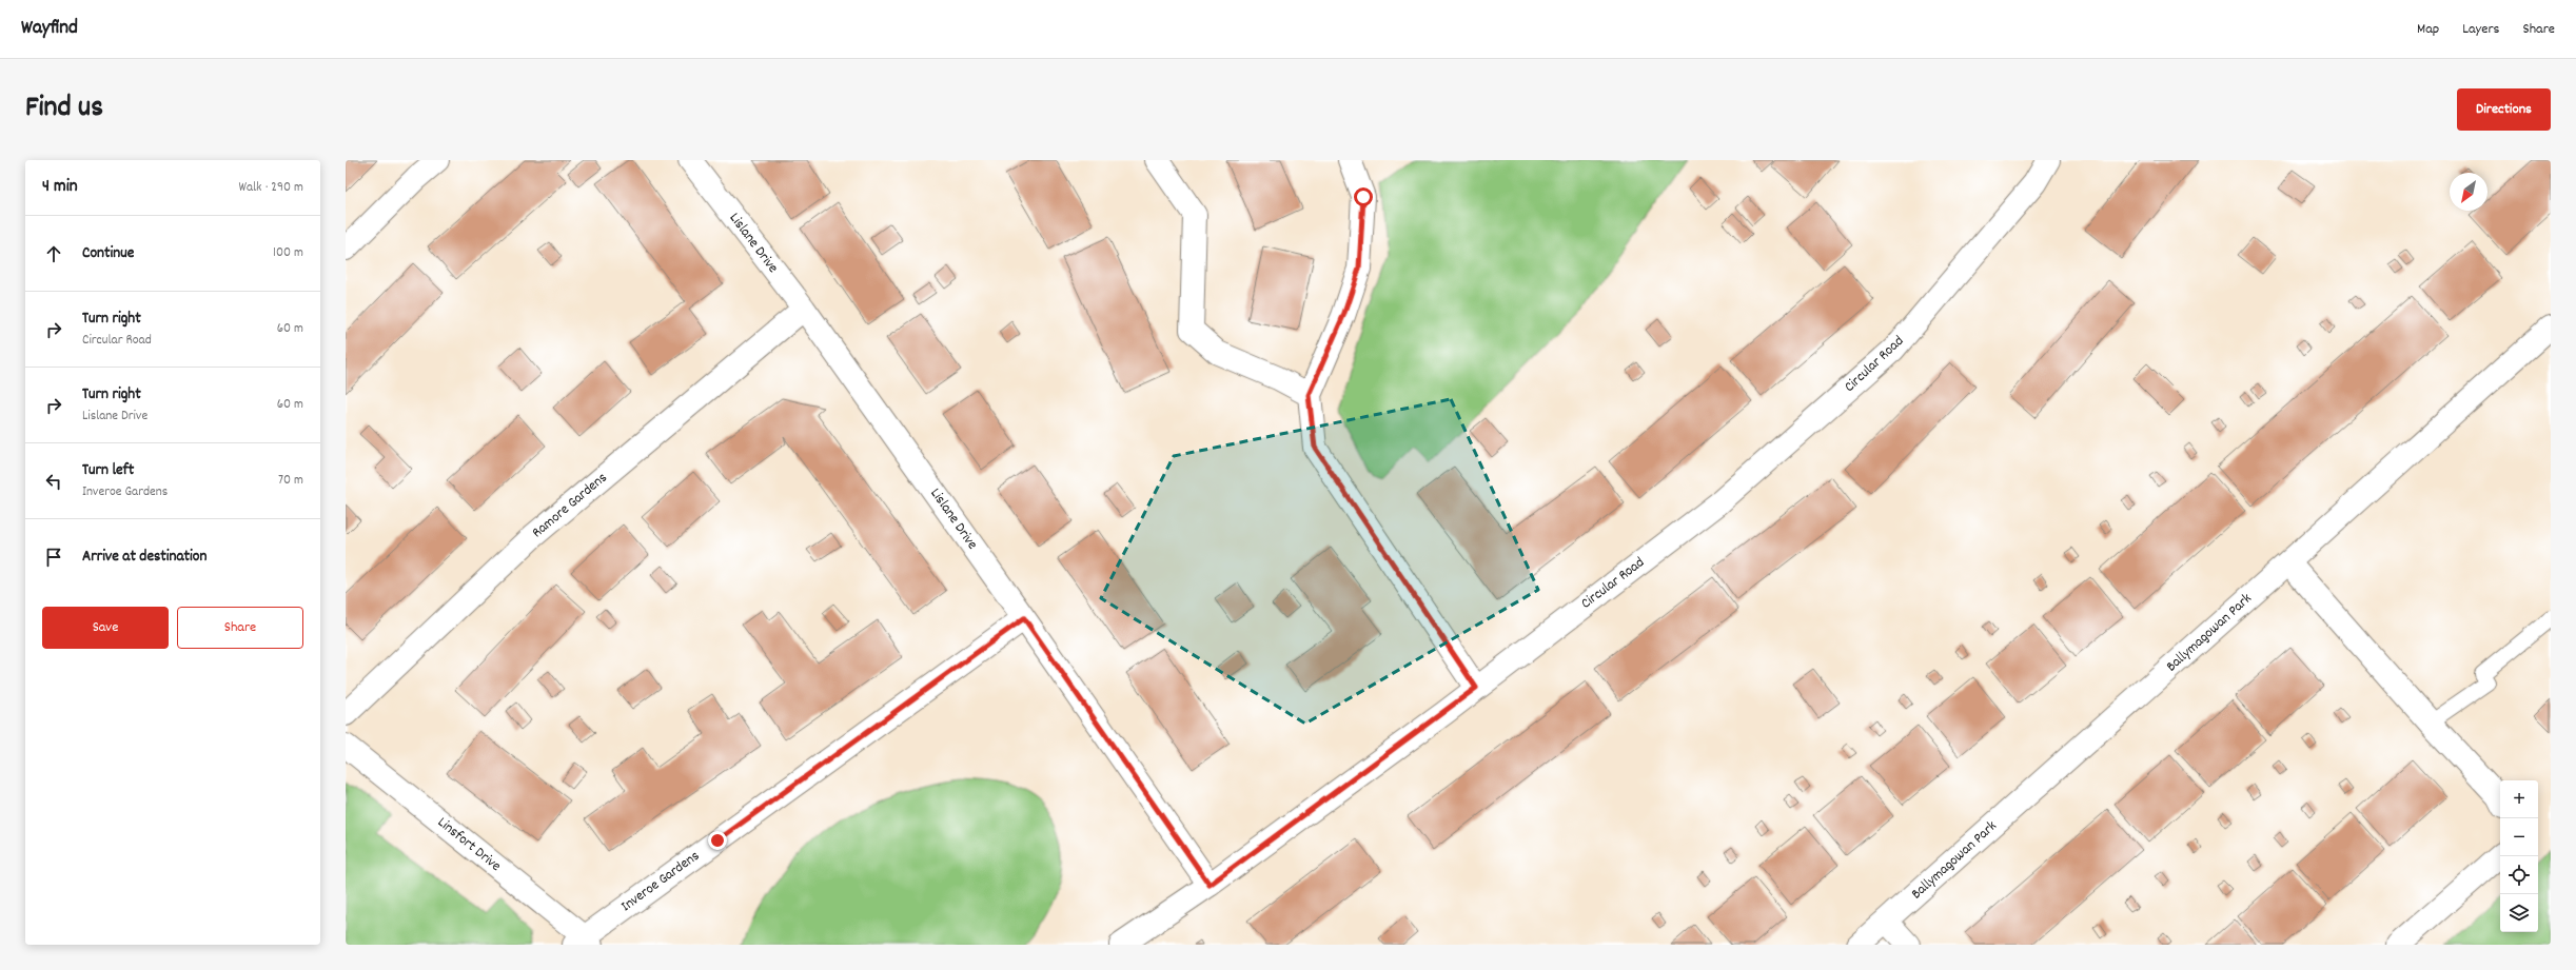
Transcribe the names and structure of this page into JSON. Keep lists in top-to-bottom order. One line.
{"streets":{"street":["Lislane Drive","Circular Road","Ramore Gardens","Ballymagowan Park","Linsfort Drive","Inveroe Gardens"]},"crossings":[["Lislane Drive","Circular Road"],["Lislane Drive","Ramore Gardens"],["Lislane Drive","Inveroe Gardens"],["Linsfort Drive","Inveroe Gardens"]],"north":"bottom left","page":{"header":"Wayfind","nav":["Map","Layers","Share"],"title":"Find us","buttons":["Directions",["Save","Share"]],"heading":["4 min","Walk · 290 m"],"list":[["Continue","100 m"],["Turn right","Circular Road","60 m"],["Turn right","Lislane Drive","60 m"],["Turn left","Inveroe Gardens","70 m"],"Arrive at destination"],"map_buttons":["+","−"]}}
